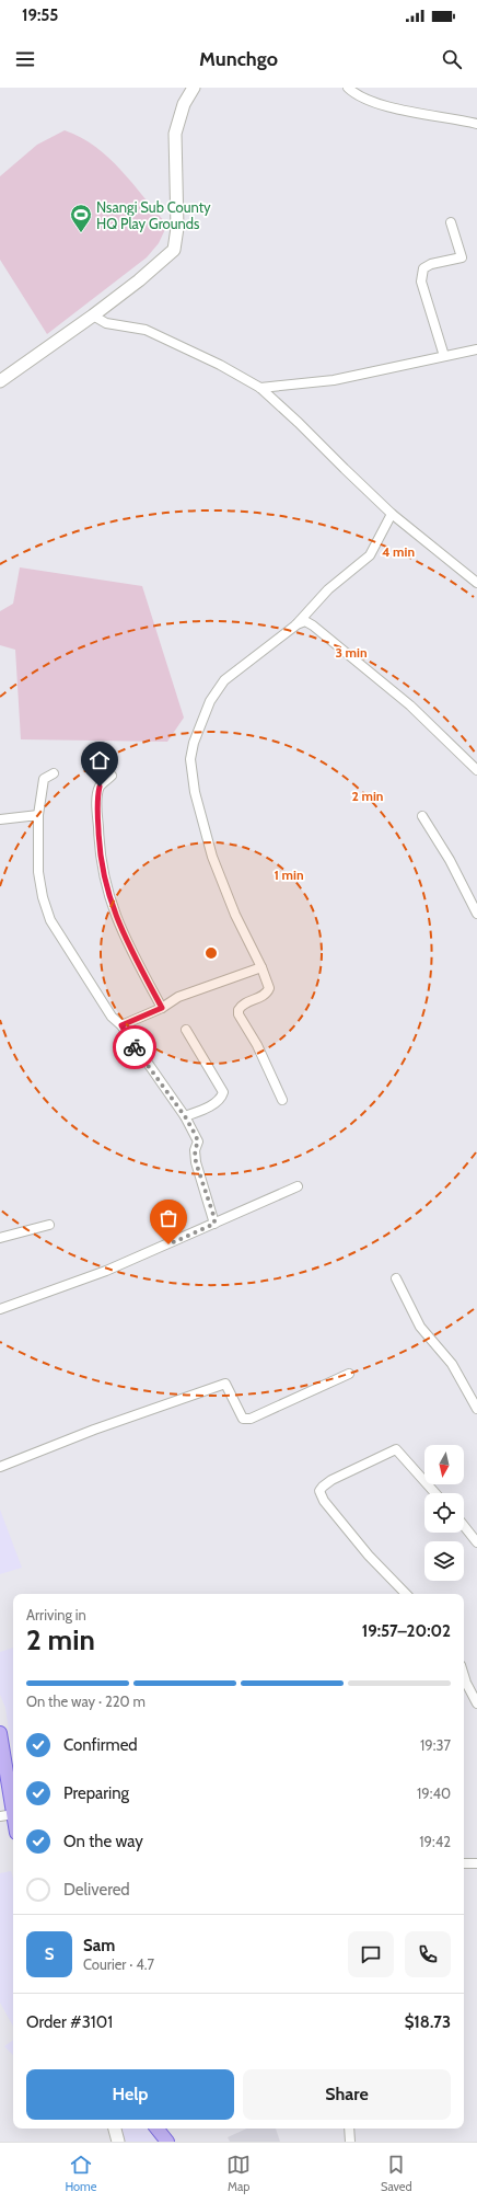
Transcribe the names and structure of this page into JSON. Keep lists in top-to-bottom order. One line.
{"places":{"sports":["Nsangi Sub County HQ Play Grounds"]},"north":"bottom","page":{"status":"19:55","header":"Munchgo","heading":["2 min","Arriving in","19:57–20:02"],"panel":["Sam","Courier · 4.7","Order #3101","$18.73"],"bar":"On the way · 220 m","list":[["Confirmed","19:37"],["Preparing","19:40"],["On the way","19:42"],"Delivered"],"round":"S","buttons":["Help","Share"],"tabs":["Home","Map","Saved"]},"rings":["4 min","3 min","2 min","1 min"]}
